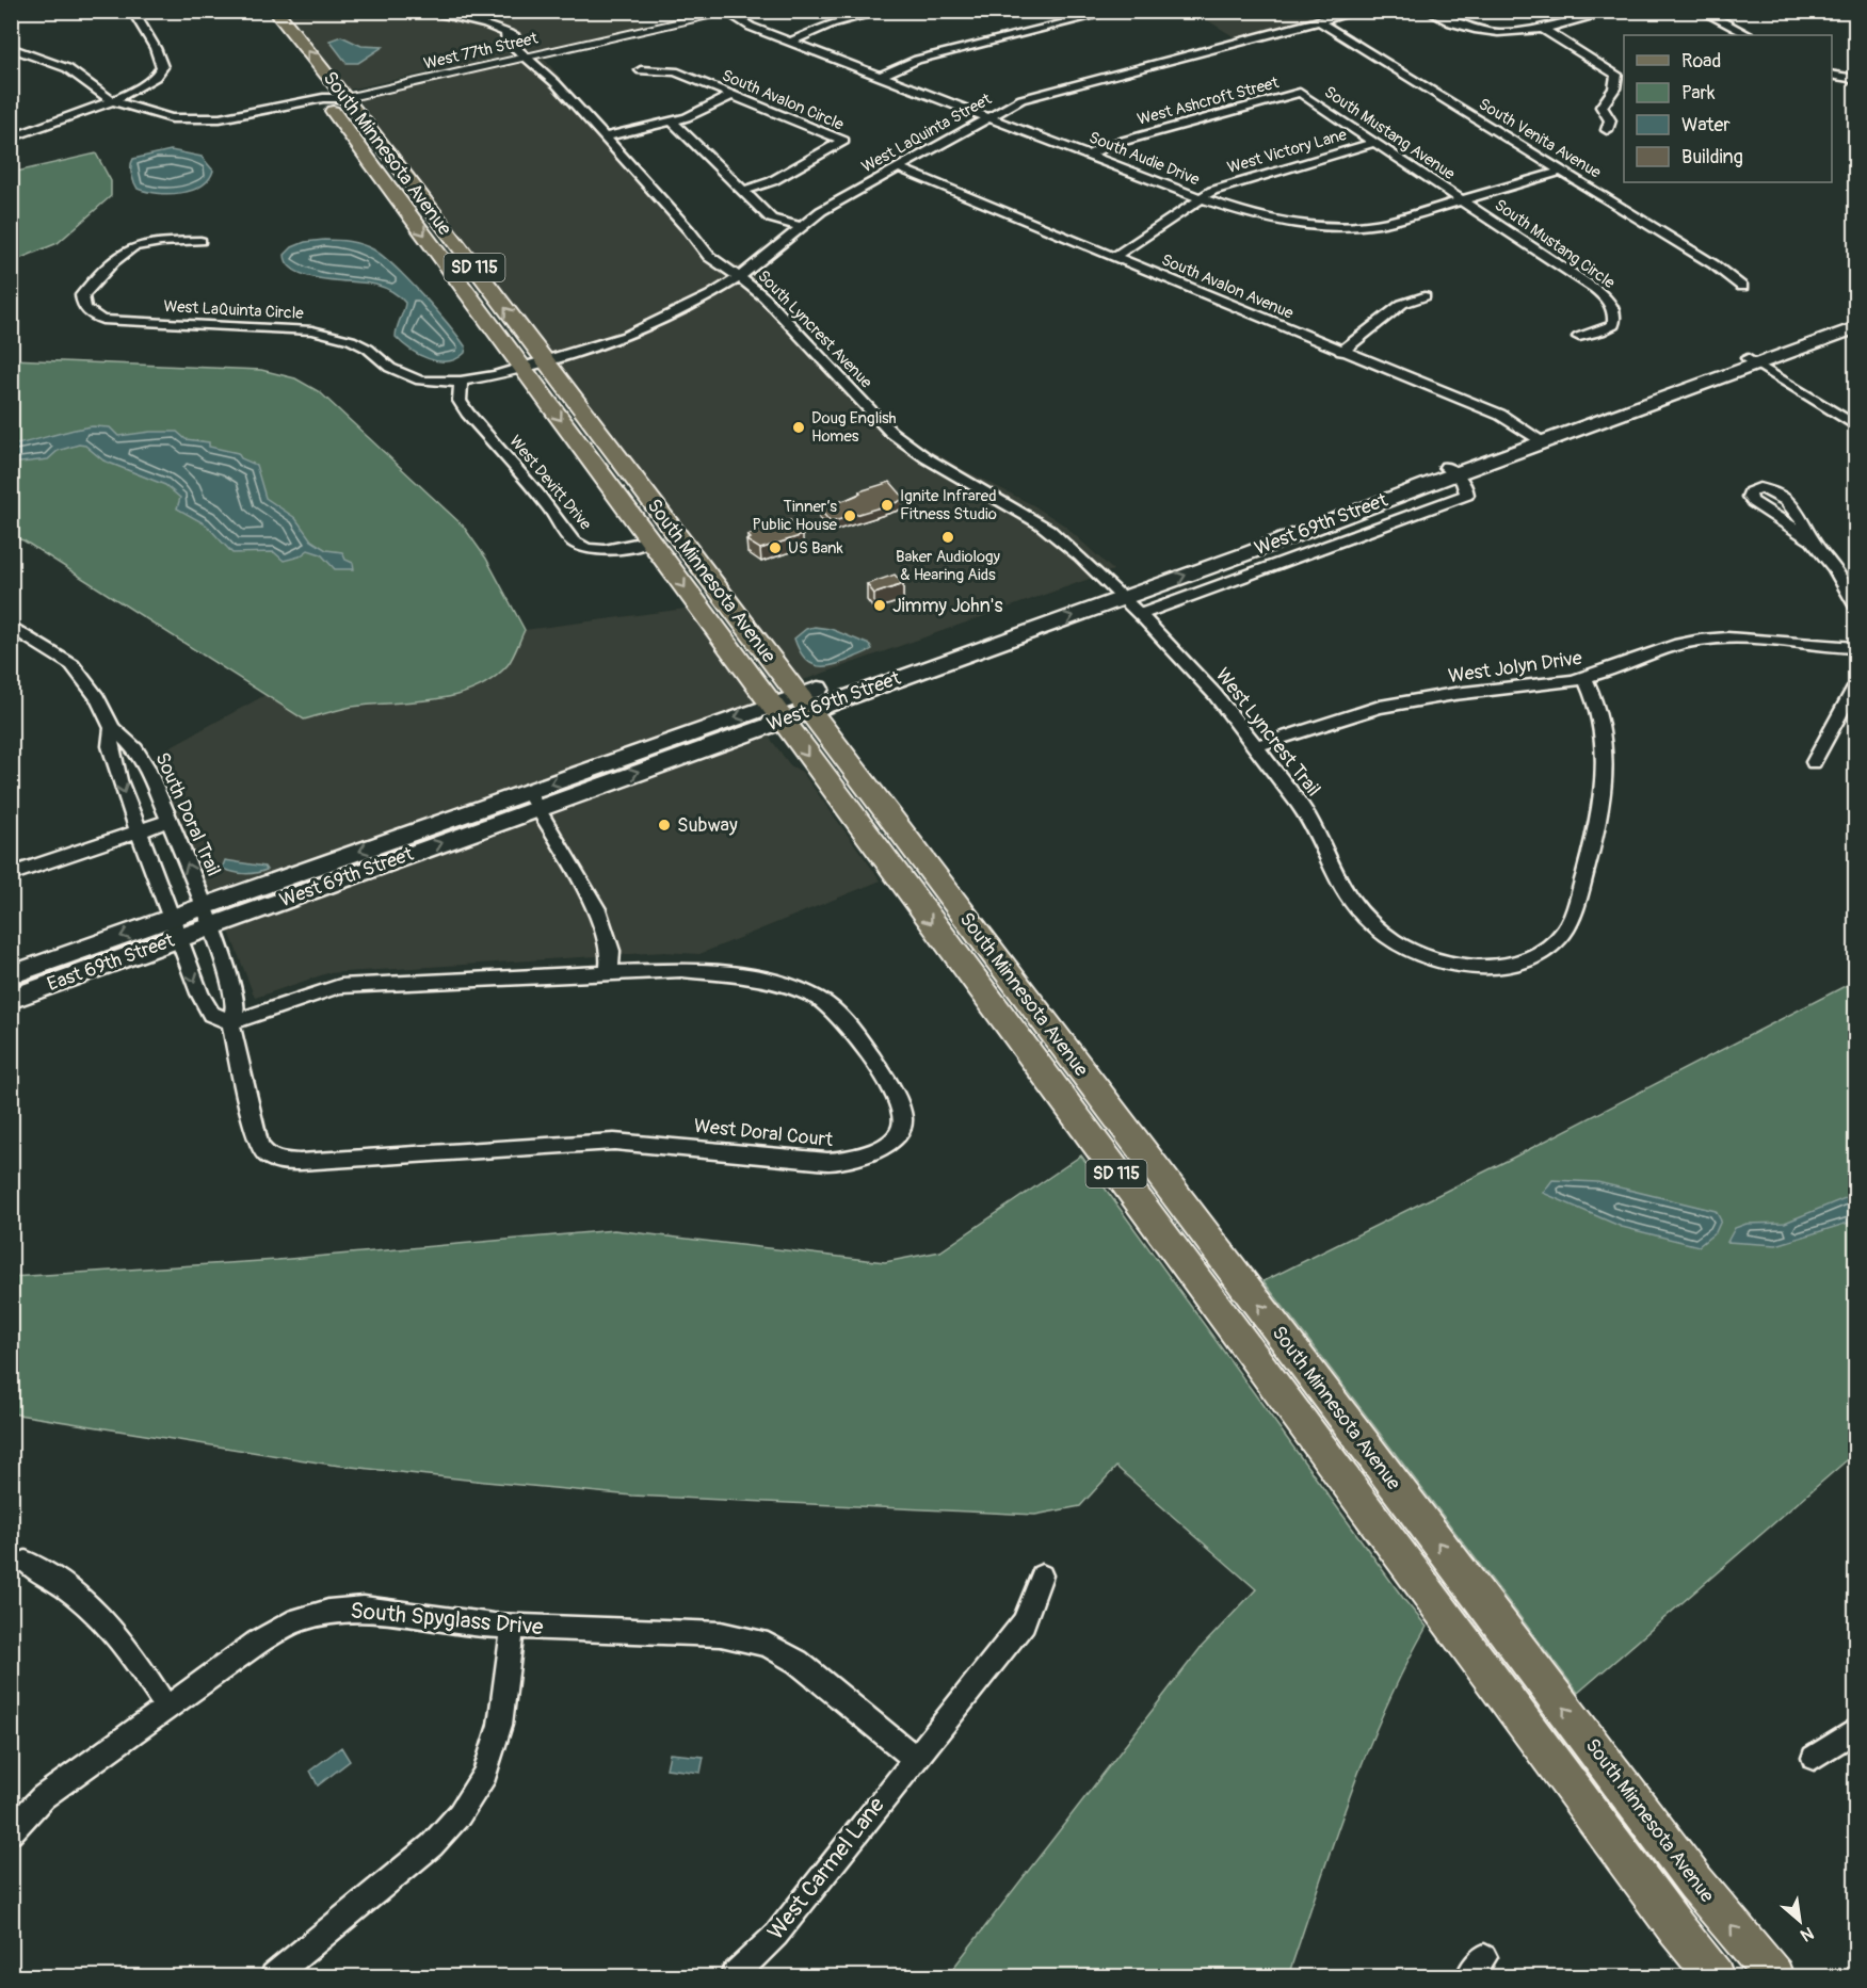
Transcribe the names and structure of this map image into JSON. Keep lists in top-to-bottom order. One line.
{"streets":{"main road":["South Minnesota Avenue","SD 115","West 69th Street","East 69th Street"],"street":["West 77th Street","South Avalon Circle","West Ashcroft Street","West LaQuinta Street","South Mustang Avenue","South Venita Avenue","West Victory Lane","South Audie Drive","South Mustang Circle","South Avalon Avenue","West LaQuinta Circle","South Lyncrest Avenue","West Devitt Drive","West Jolyn Drive","West Lyncrest Trail","South Doral Trail","West Doral Court","South Spyglass Drive","West Carmel Lane"]},"crossings":[["West 77th Street","South Minnesota Avenue"],["West 77th Street","South Audie Drive"],["West 77th Street","South Lyncrest Avenue"],["West Ashcroft Street","South Mustang Avenue"],["West Ashcroft Street","South Audie Drive"],["West LaQuinta Street","South Venita Avenue"],["West LaQuinta Street","South Minnesota Avenue"],["West LaQuinta Street","South Audie Drive"],["West LaQuinta Street","South Avalon Avenue"],["West LaQuinta Street","West LaQuinta Circle"],["West LaQuinta Street","South Lyncrest Avenue"],["South Mustang Avenue","West Victory Lane"],["South Mustang Avenue","South Audie Drive"],["South Mustang Avenue","South Mustang Circle"],["South Venita Avenue","South Audie Drive"],["West Victory Lane","South Audie Drive"],["West Victory Lane","South Avalon Avenue"],["South Minnesota Avenue","West LaQuinta Circle"],["South Minnesota Avenue","West Devitt Drive"],["South Minnesota Avenue","West 69th Street"],["South Audie Drive","South Mustang Circle"],["South Avalon Avenue","West 69th Street"],["West LaQuinta Circle","West Devitt Drive"],["South Lyncrest Avenue","West 69th Street"],["South Lyncrest Avenue","West Lyncrest Trail"],["West 69th Street","West Lyncrest Trail"],["West 69th Street","South Doral Trail"],["West 69th Street","East 69th Street"],["West Jolyn Drive","West Lyncrest Trail"],["South Doral Trail","East 69th Street"],["South Doral Trail","West Doral Court"],["South Spyglass Drive","West Carmel Lane"]],"places":["Doug English Homes","Ignite Infrared Fitness Studio","Tinner’s Public House","Baker Audiology & Hearing Aids","US Bank","Jimmy John's","Subway"],"legend":["Road","Park","Water","Building"],"north":"bottom right"}
